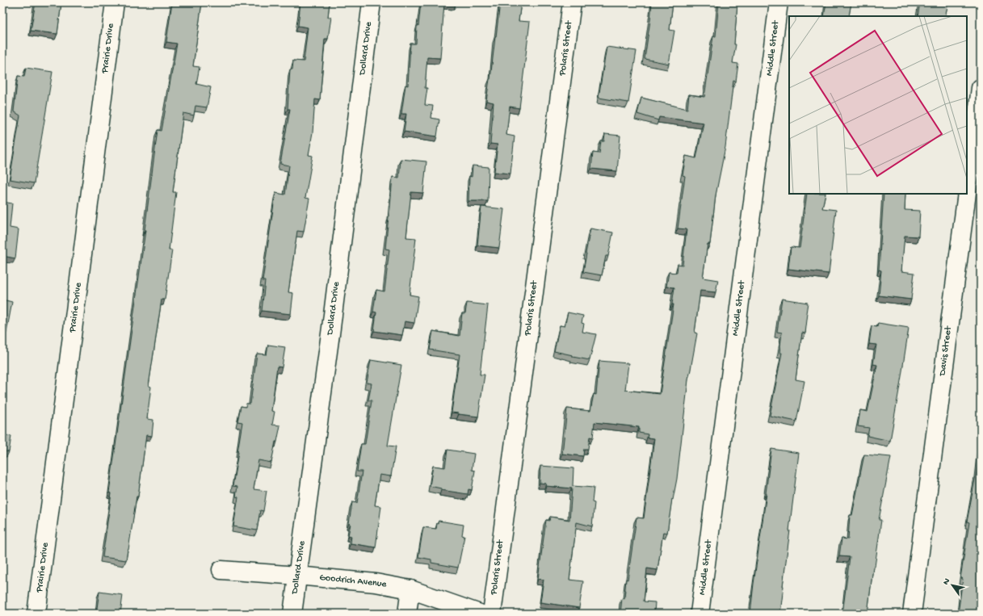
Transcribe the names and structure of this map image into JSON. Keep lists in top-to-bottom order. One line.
{"streets":{"street":["Prairie Drive","Dollard Drive","Polaris Street","Middle Street","Davis Street","Goodrich Avenue"]},"crossings":[["Dollard Drive","Goodrich Avenue"]],"north":"top left"}
